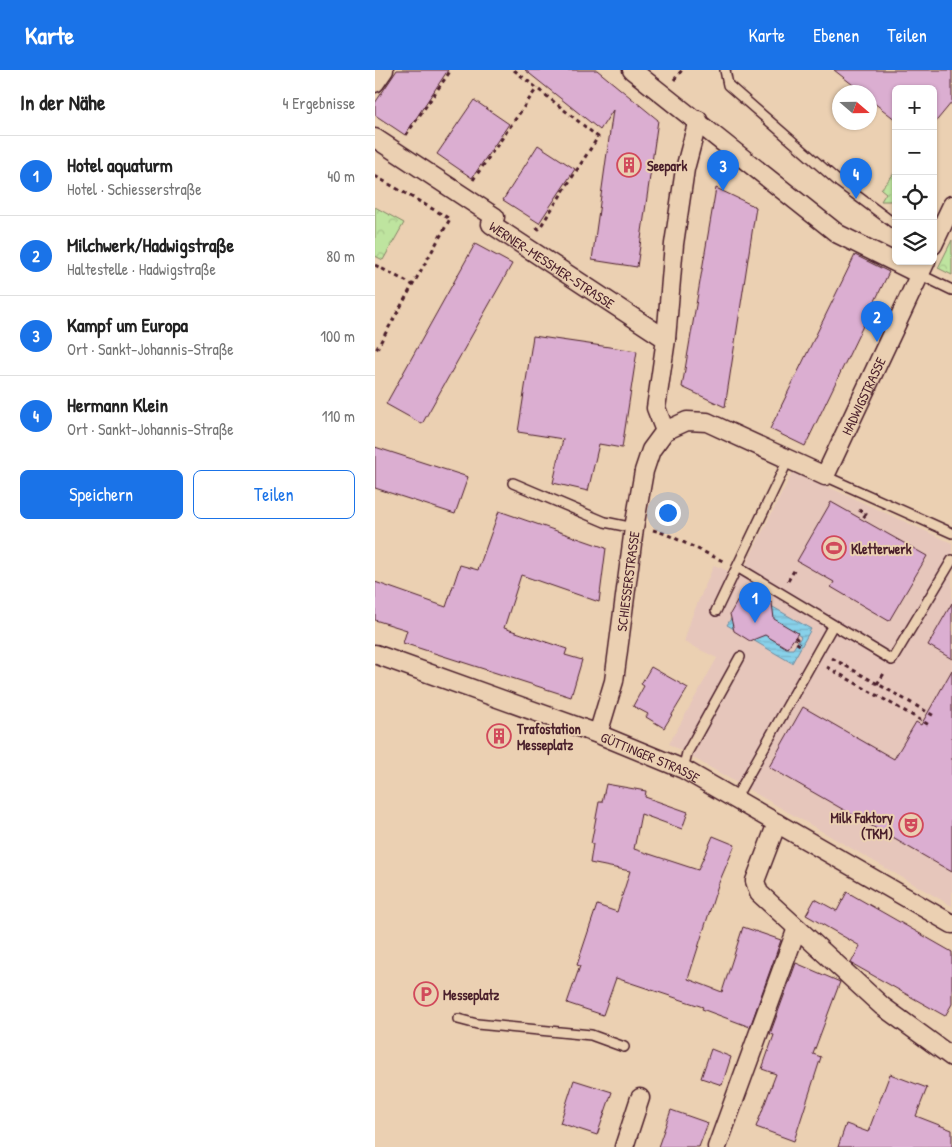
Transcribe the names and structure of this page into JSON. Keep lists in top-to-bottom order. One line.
{"streets":{"street":["WERNER-MESSMER-STRASSE","HADWIGSTRASSE","SCHIESSERSTRASSE","GÜTTINGER STRASSE"]},"crossings":[["SCHIESSERSTRASSE","GÜTTINGER STRASSE"]],"places":{"building":["Seepark","Trafostation Messeplatz"],"sports":["Kletterwerk"],"theatre":["Milk Faktory (TKM)"],"parking":["Messeplatz"]},"north":"right","page":{"header":"Karte","nav":["Karte","Ebenen","Teilen"],"heading":["In der Nähe","4 Ergebnisse"],"map_buttons":["+","−"],"list":[{"mark":"1","name":"Hotel aquaturm","note":"Hotel · Schiesserstraße","value":"40 m"},{"mark":"2","name":"Milchwerk/Hadwigstraße","note":"Haltestelle · Hadwigstraße","value":"80 m"},{"mark":"3","name":"Kampf um Europa","note":"Ort · Sankt-Johannis-Straße","value":"100 m"},{"mark":"4","name":"Hermann Klein","note":"Ort · Sankt-Johannis-Straße","value":"110 m"}],"pins":["3","4","2","1"],"buttons":["Speichern","Teilen"]}}
